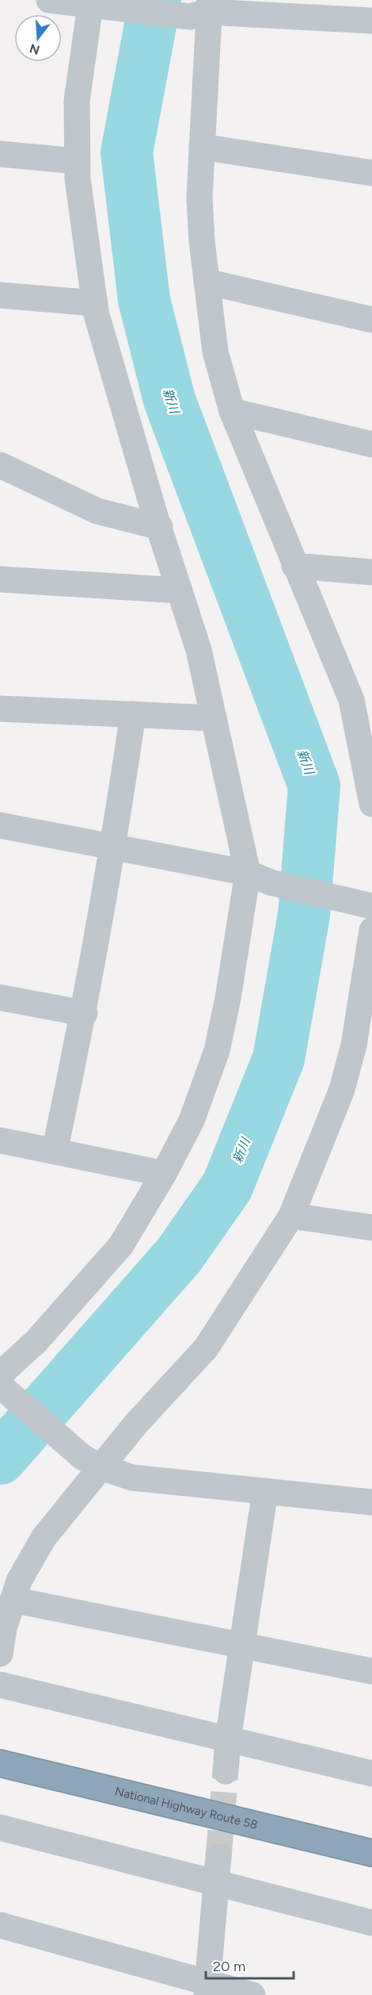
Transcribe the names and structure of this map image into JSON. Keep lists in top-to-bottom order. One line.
{"streets":{"highway":["National Highway Route 58"]},"water":["新川"],"scale_bar":"20 m","north":"bottom"}
